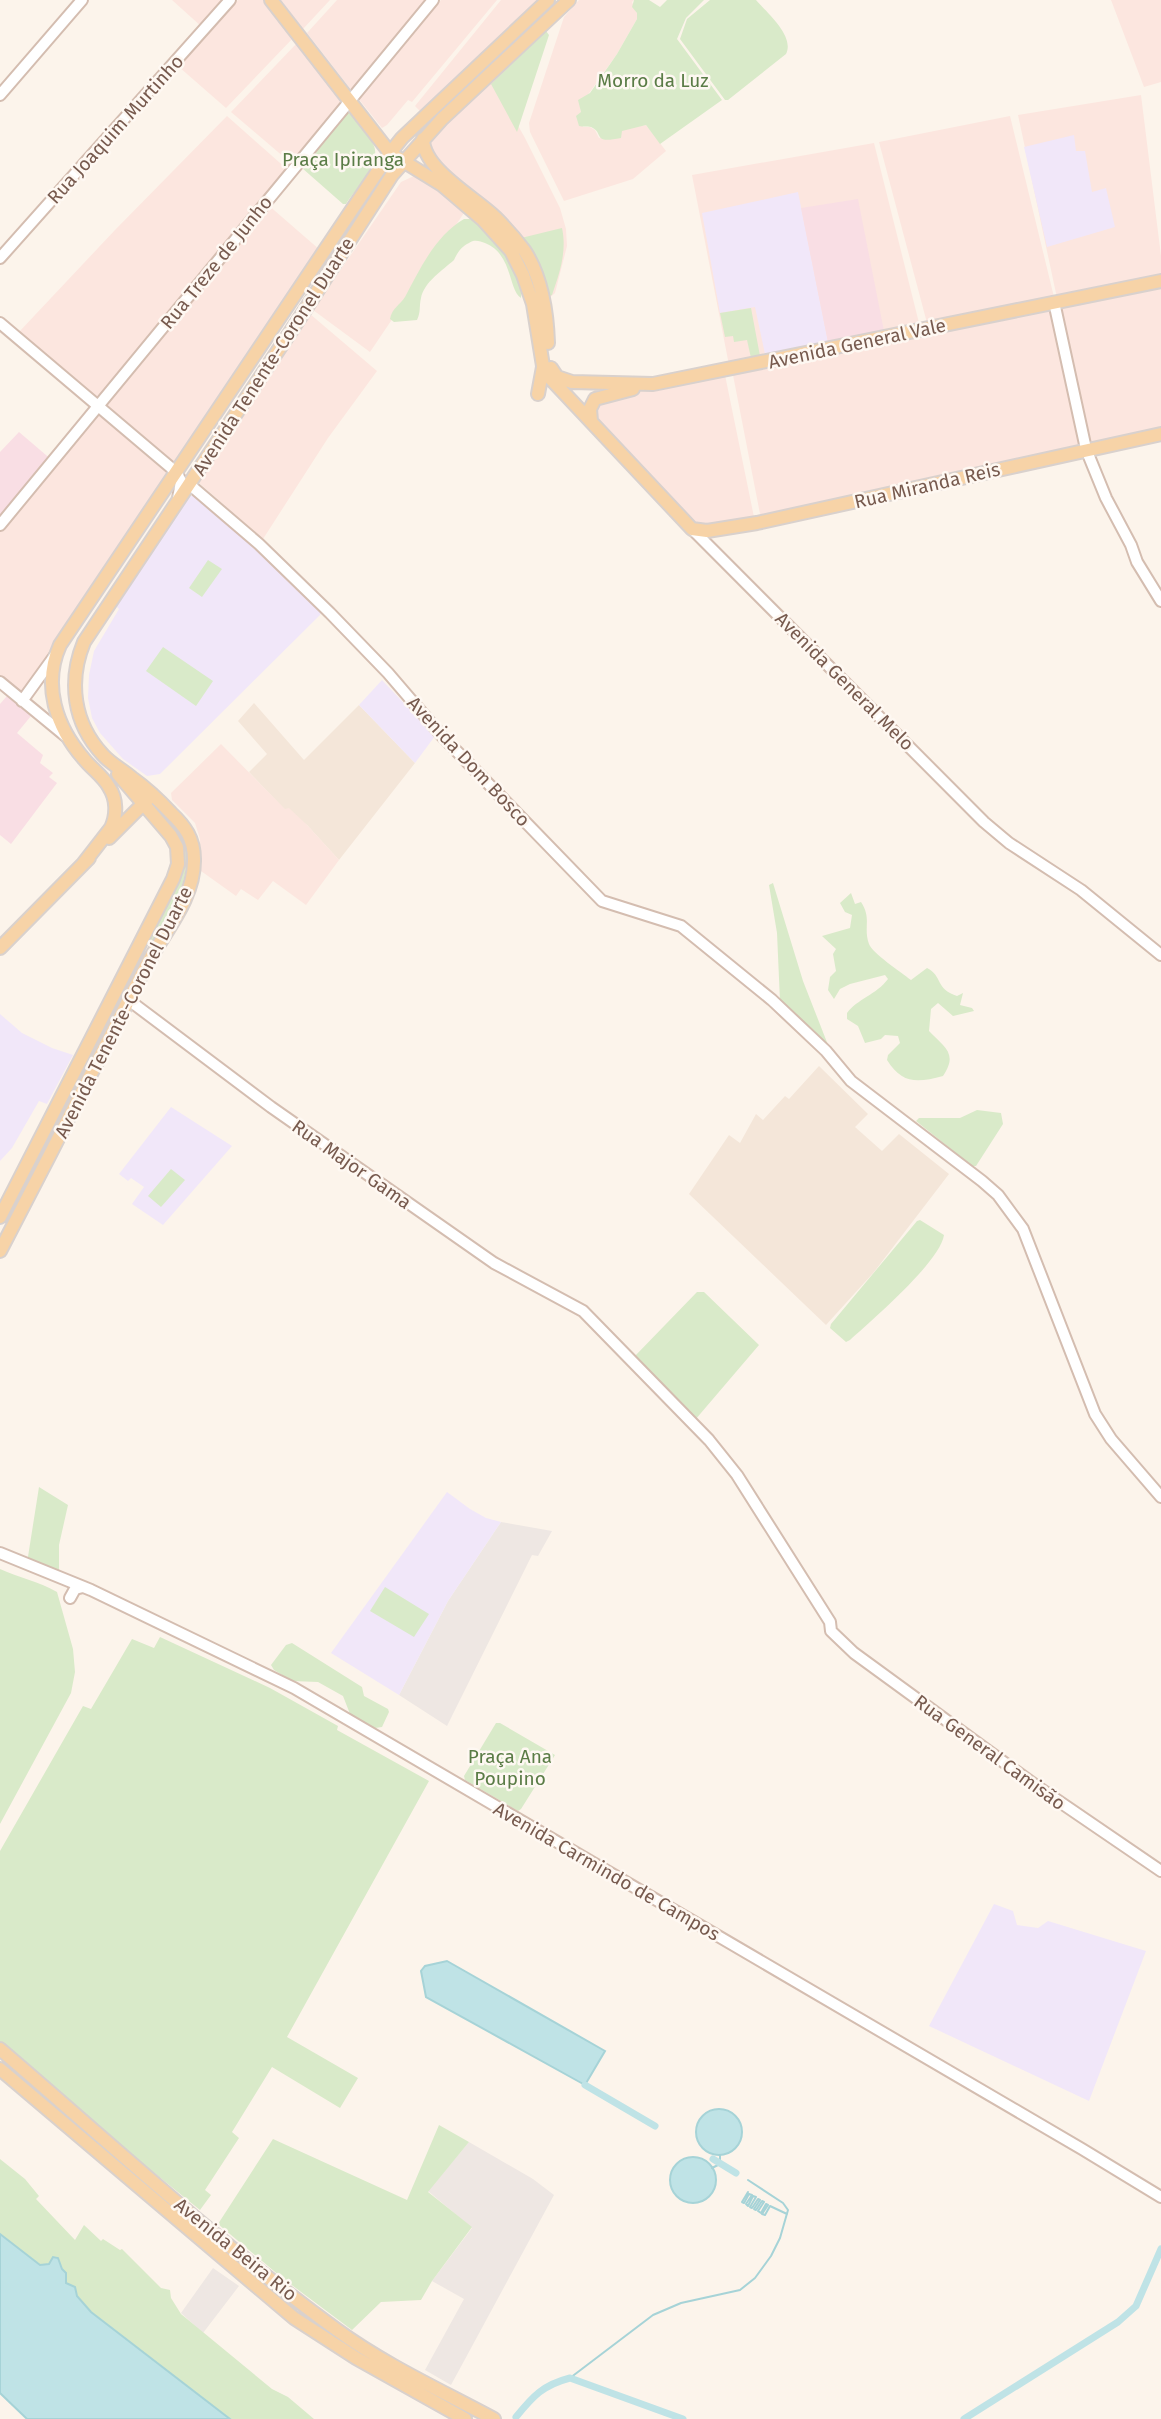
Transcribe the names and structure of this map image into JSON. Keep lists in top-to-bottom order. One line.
{"streets":{"main road":["Avenida General Vale","Avenida Tenente-Coronel Duarte","Rua Miranda Reis","Avenida General Melo","Avenida Beira Rio"],"street":["Rua Joaquim Murtinho","Rua Treze de Junho","Avenida Dom Bosco","Rua Major Gama","Rua General Camisão","Avenida Carmindo de Campos"]},"crossings":[["Avenida General Vale","Avenida General Melo"],["Avenida Tenente-Coronel Duarte","Avenida Dom Bosco"],["Avenida Tenente-Coronel Duarte","Rua Major Gama"],["Rua Miranda Reis","Avenida General Melo"],["Rua Major Gama","Rua General Camisão"]],"parks":["Morro da Luz","Praça Ipiranga","Praça Ana Poupino"]}
